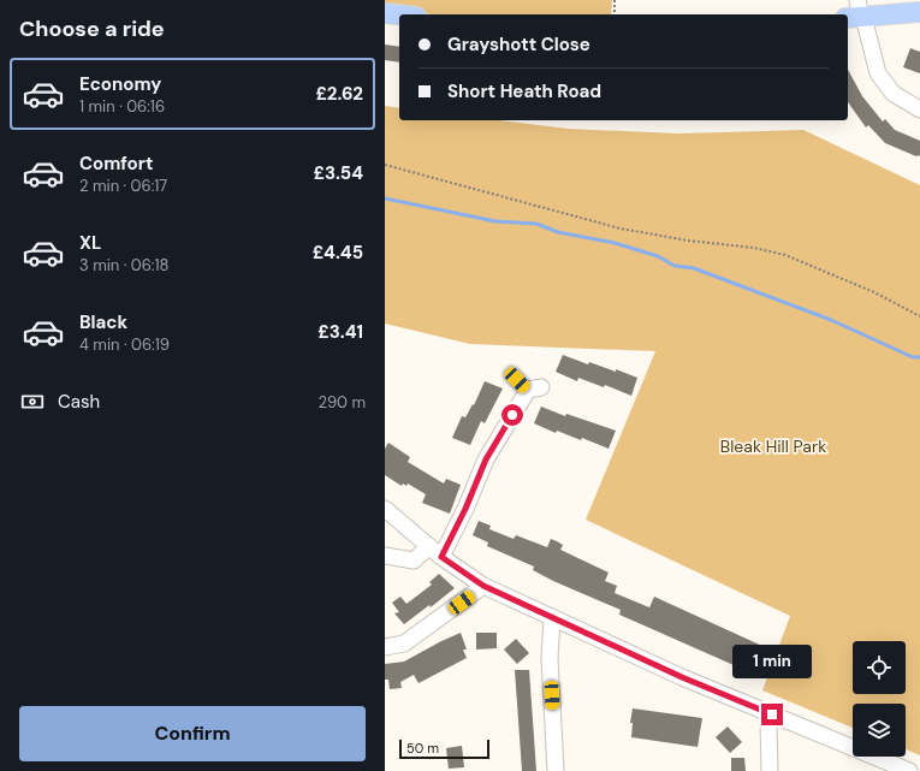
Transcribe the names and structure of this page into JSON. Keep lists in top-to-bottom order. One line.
{"parks":["Bleak Hill Park"],"scale_bar":"50 m","page":{"heading":"Choose a ride","banner":["Grayshott Close","Short Heath Road"],"list":[{"name":"Economy","note":"1 min · 06:16","value":"£2.62"},{"name":"Comfort","note":"2 min · 06:17","value":"£3.54"},{"name":"XL","note":"3 min · 06:18","value":"£4.45"},{"name":"Black","note":"4 min · 06:19","value":"£3.41"}],"pay":["Cash","290 m"],"bubble":"1 min","buttons":"Confirm","scale":"50 m"}}
